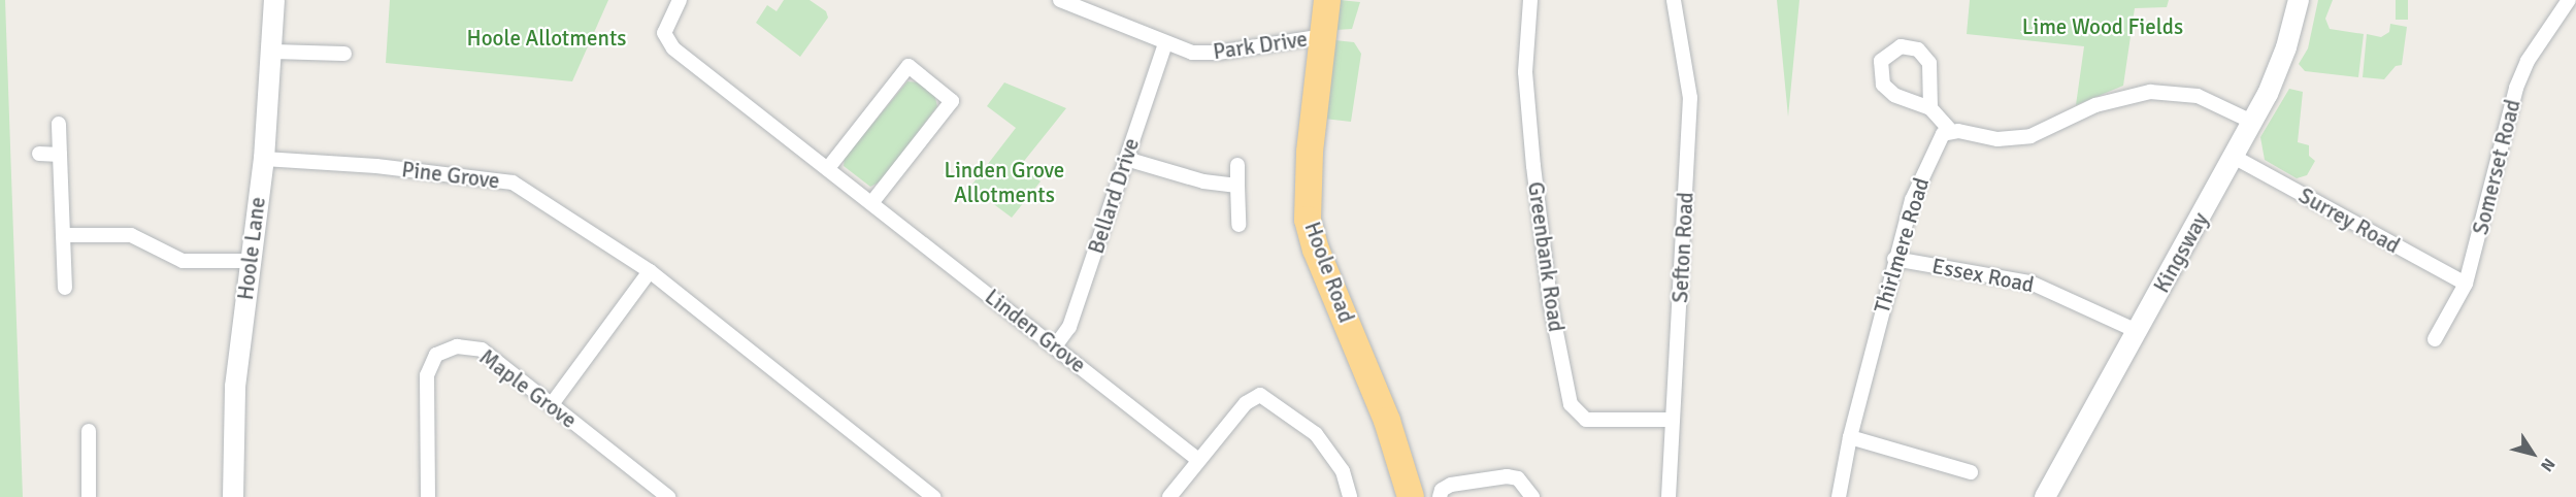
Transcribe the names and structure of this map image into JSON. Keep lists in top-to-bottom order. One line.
{"streets":{"highway":["Hoole Road"],"street":["Park Drive","Somerset Road","Pine Grove","Bellard Drive","Surrey Road","Thirlmere Road","Sefton Road","Hoole Lane","Kingsway","Greenbank Road","Essex Road","Linden Grove","Maple Grove"]},"crossings":[["Park Drive","Bellard Drive"],["Park Drive","Hoole Road"],["Somerset Road","Surrey Road"],["Pine Grove","Hoole Lane"],["Bellard Drive","Linden Grove"],["Surrey Road","Kingsway"],["Thirlmere Road","Essex Road"],["Sefton Road","Greenbank Road"],["Kingsway","Essex Road"]],"parks":["Lime Wood Fields","Hoole Allotments","Linden Grove Allotments"],"north":"bottom right"}
